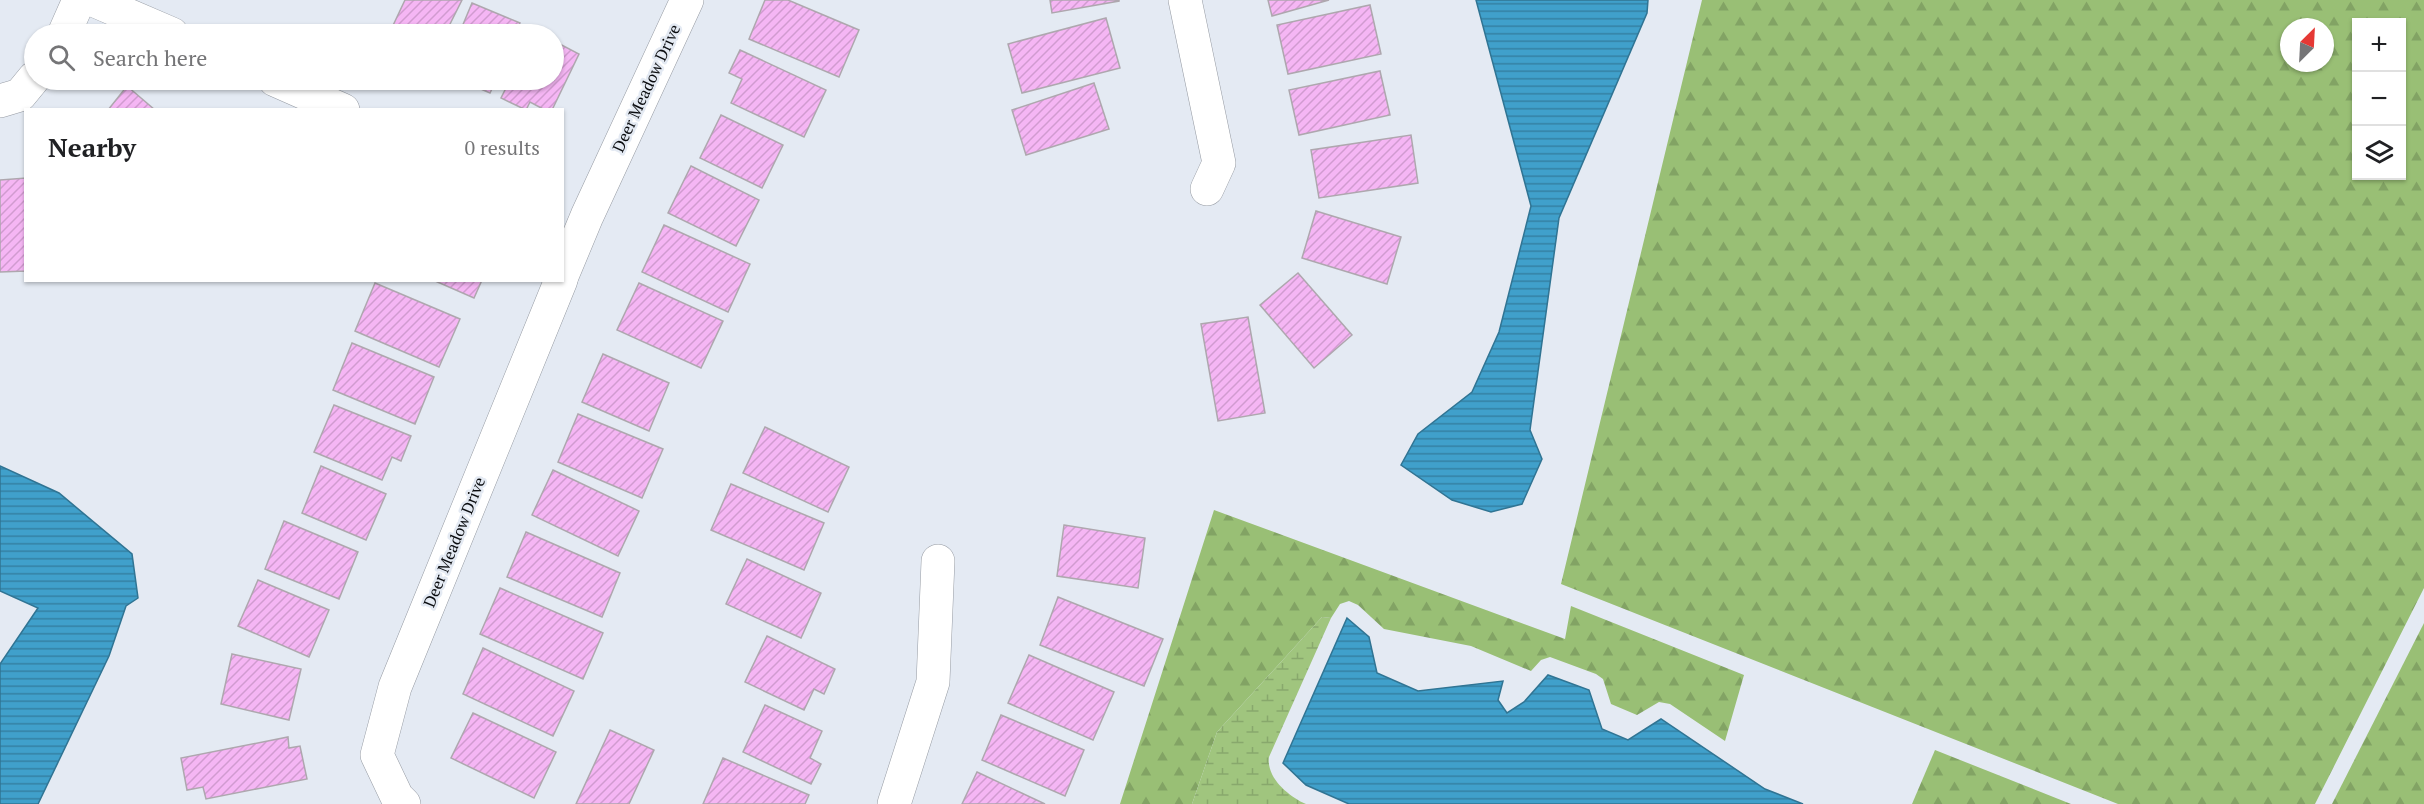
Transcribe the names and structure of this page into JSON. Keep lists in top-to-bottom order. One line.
{"streets":{"street":["Deer Meadow Drive"]},"north":"top right","page":{"map_buttons":["+","−"],"search":"Search here","heading":["Nearby","0 results"]}}
